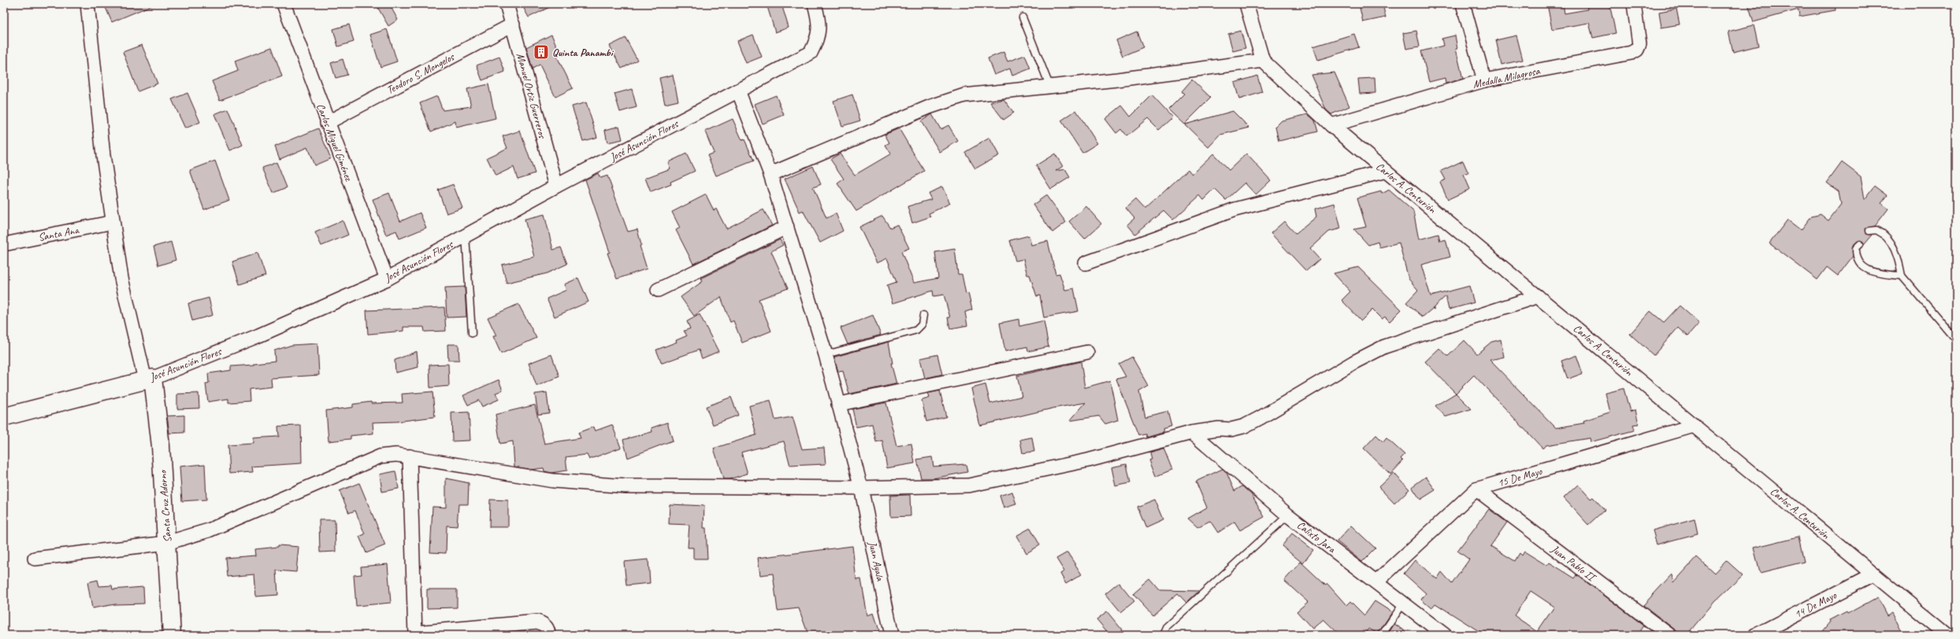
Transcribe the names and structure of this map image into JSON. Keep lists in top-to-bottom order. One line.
{"streets":{"street":["Teodoro S. Mongelos","Medalla Milagrosa","Manuel Ortiz Guerreros","José Asunción Flores","Carlos Miguel Giménez","Carlos A. Centurión","Santa Ana","15 De Mayo","Santa Cruz Adorno","Calixto Jara","Juan Ayala","Juan Pablo II","14 De Mayo"]},"crossings":[["Teodoro S. Mongelos","Manuel Ortiz Guerreros"],["Teodoro S. Mongelos","Carlos Miguel Giménez"],["Medalla Milagrosa","Carlos A. Centurión"],["Manuel Ortiz Guerreros","José Asunción Flores"],["José Asunción Flores","Carlos Miguel Giménez"],["José Asunción Flores","Santa Cruz Adorno"],["José Asunción Flores","Juan Ayala"],["Carlos A. Centurión","15 De Mayo"],["Carlos A. Centurión","14 De Mayo"],["15 De Mayo","Calixto Jara"],["15 De Mayo","Juan Pablo II"]],"places":{"building":["Quinta Panambi"]}}
